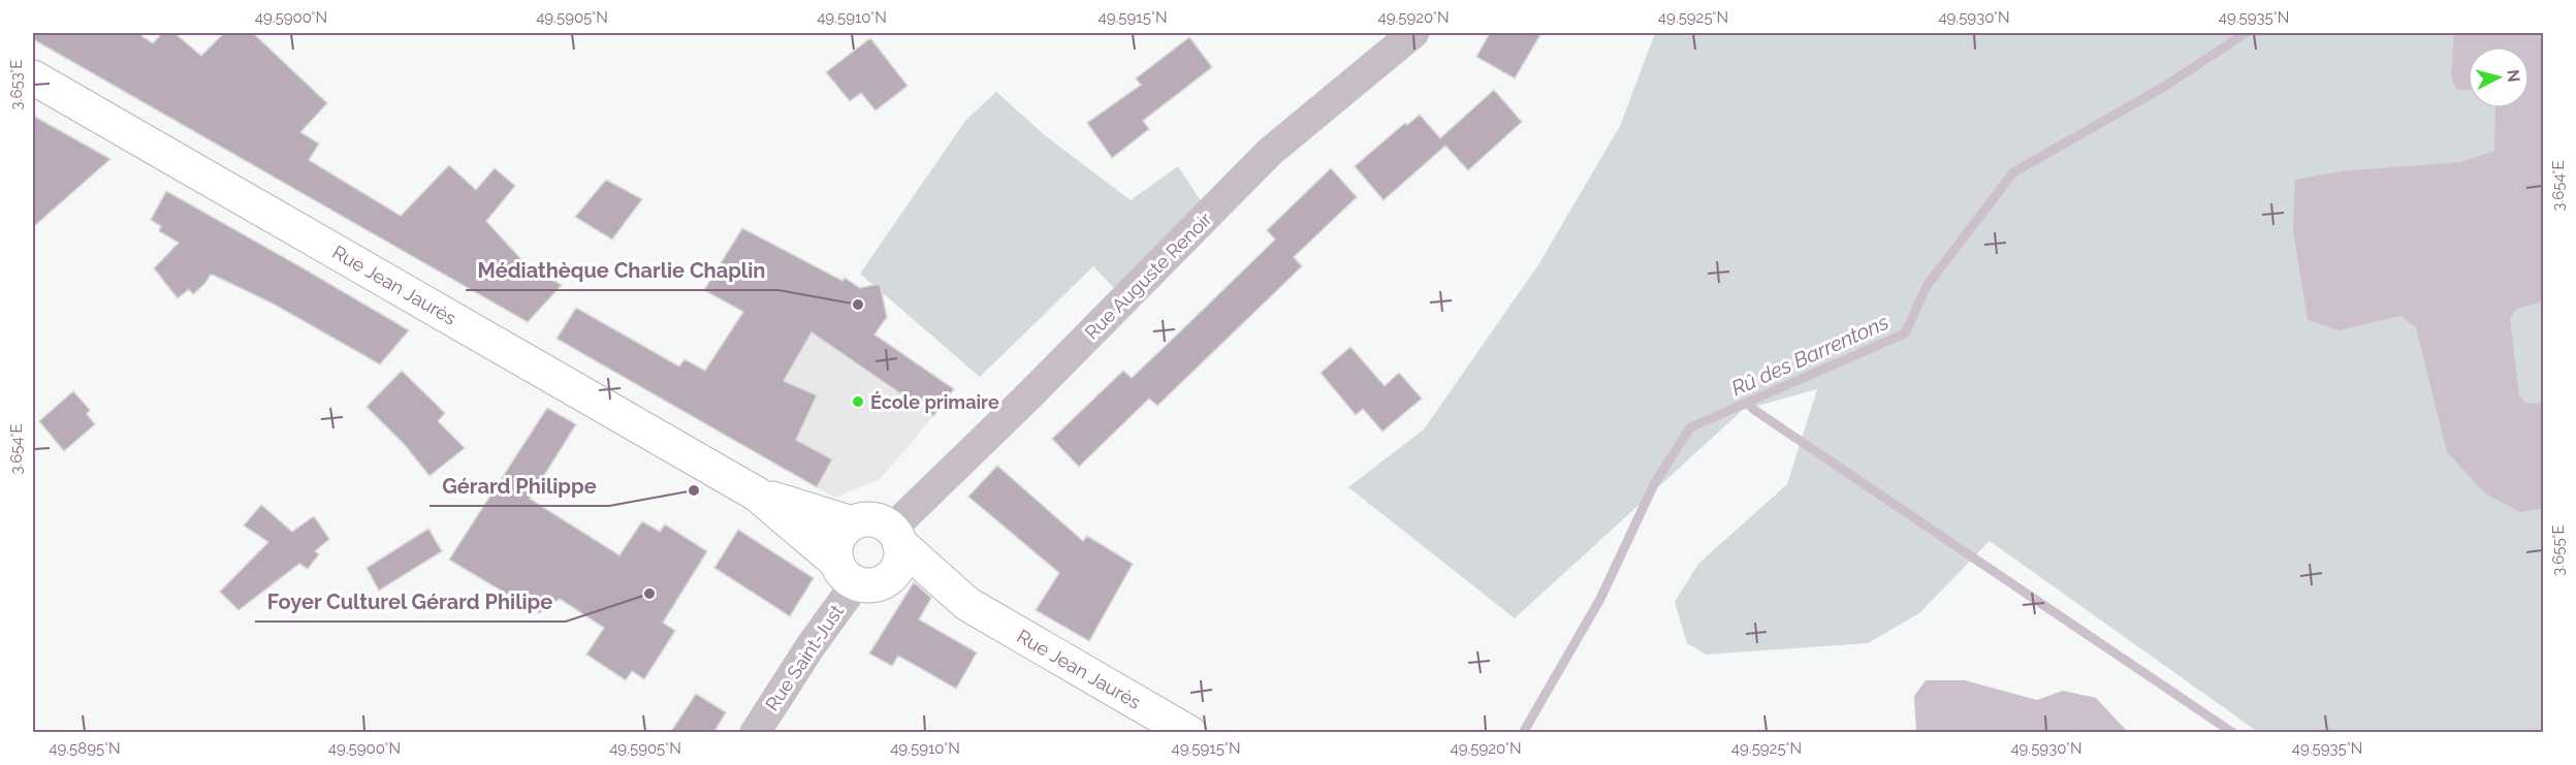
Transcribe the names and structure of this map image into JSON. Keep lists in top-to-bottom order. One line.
{"streets":{"main road":["Rue Jean Jaurès"],"street":["Rue Auguste Renoir","Rue Saint-Just"]},"crossings":[["Rue Auguste Renoir","Rue Saint-Just"]],"water":["Rû des Barrentons"],"places":["Médiathèque Charlie Chaplin","École primaire","Gérard Philippe","Foyer Culturel Gérard Philipe"],"north":"right","coordinates":["49.5900°N","49.5905°N","49.5910°N","49.5915°N","49.5920°N","49.5925°N","49.5930°N","49.5935°N","3.653°E","3.654°E","3.655°E","49.5895°N"]}
